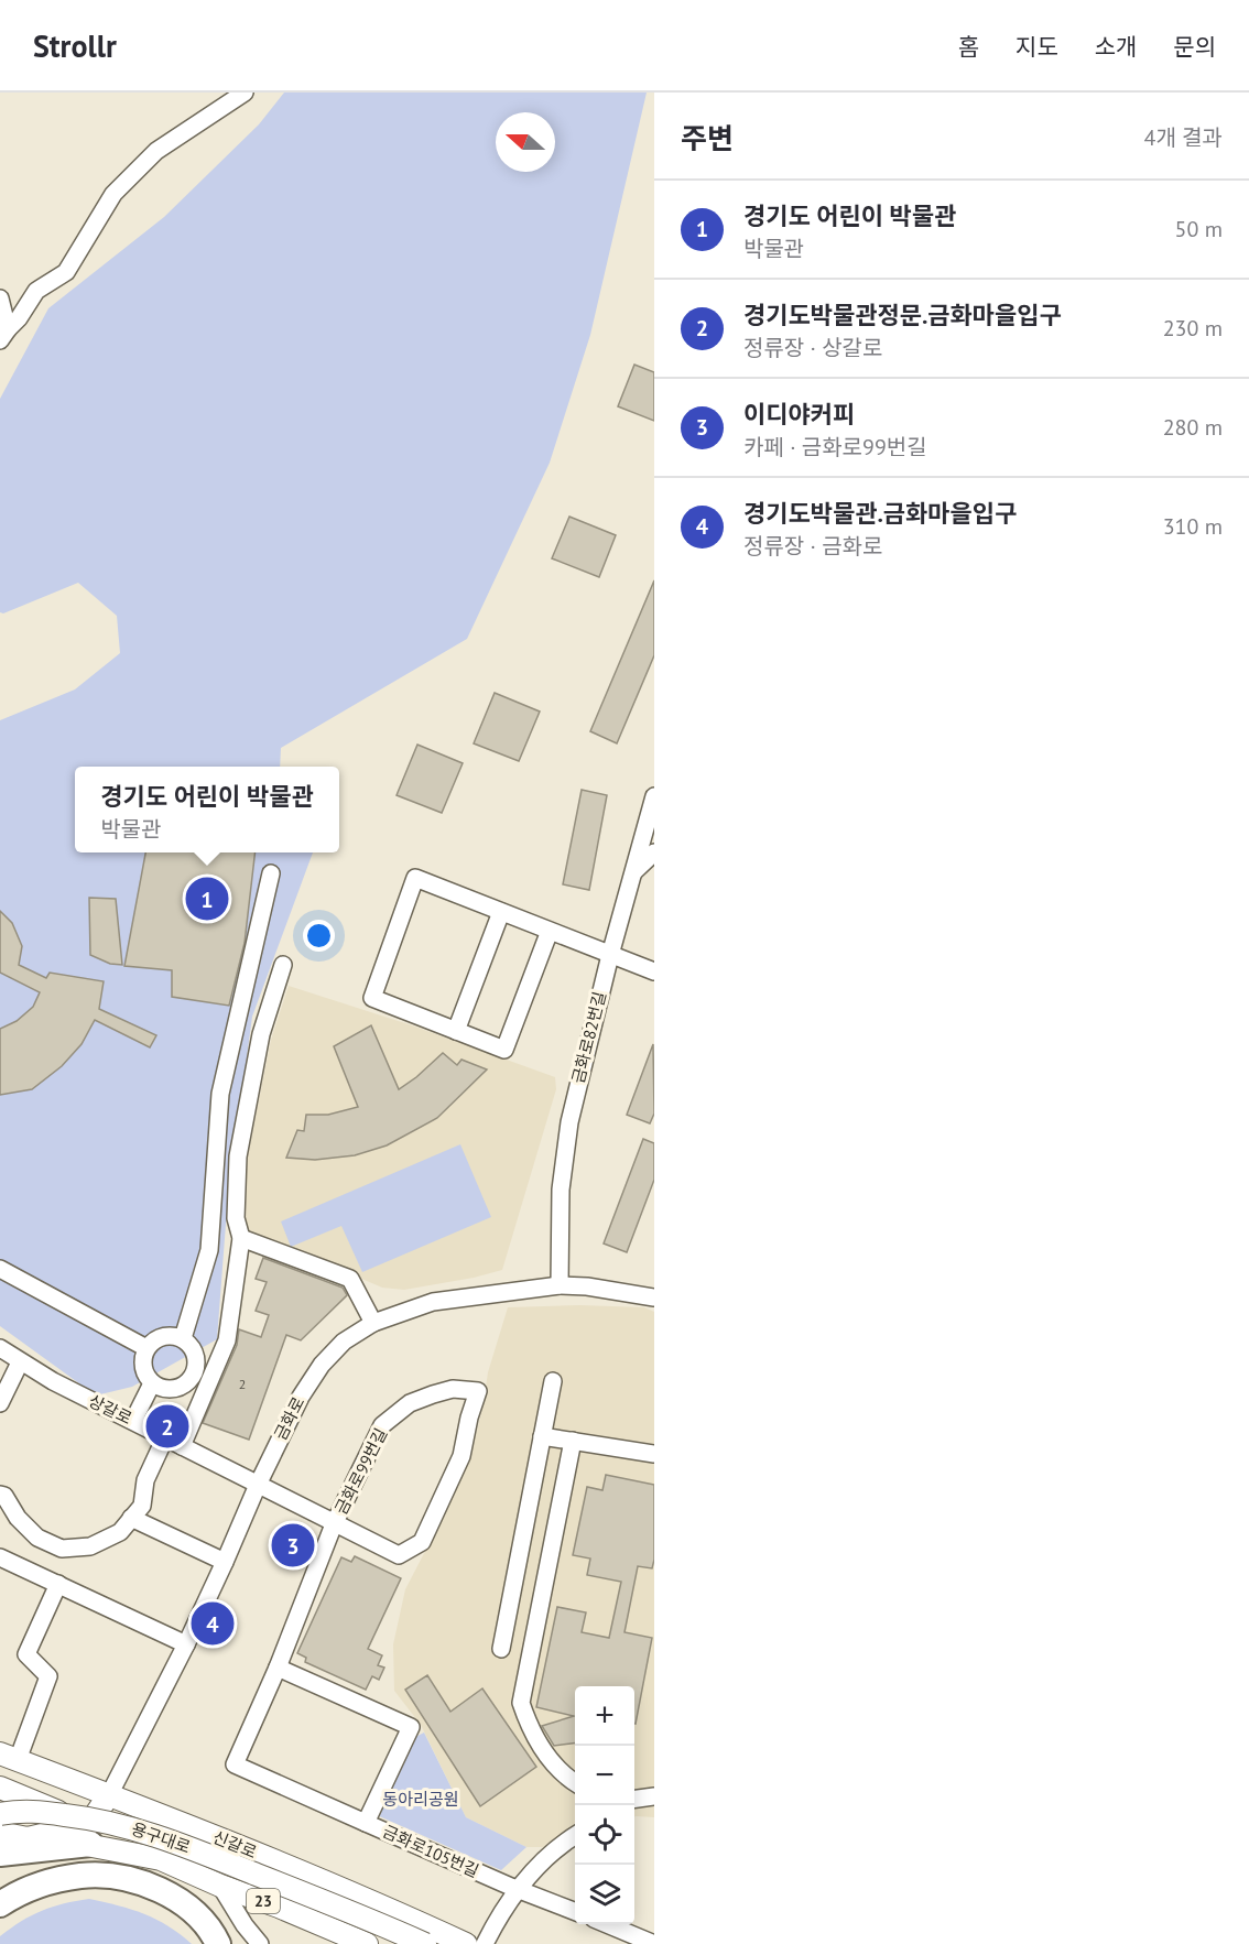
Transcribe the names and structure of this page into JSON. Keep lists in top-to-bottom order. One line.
{"streets":{"main road":["용구대로","신갈로","23"],"street":["금화로82번길","상갈로","금화로","금화로99번길","금화로105번길"]},"crossings":[["금화로82번길","금화로"],["상갈로","금화로"],["상갈로","금화로99번길"],["금화로","금화로99번길"],["금화로","신갈로"]],"parks":["동아리공원"],"house_numbers":["2"],"north":"left","page":{"header":"Strollr","nav":["홈","지도","소개","문의"],"heading":["주변","4개 결과"],"list":[{"mark":"1","name":"경기도 어린이 박물관","note":"박물관","value":"50 m"},{"mark":"2","name":"경기도박물관정문.금화마을입구","note":"정류장 · 상갈로","value":"230 m"},{"mark":"3","name":"이디야커피","note":"카페 · 금화로99번길","value":"280 m"},{"mark":"4","name":"경기도박물관.금화마을입구","note":"정류장 · 금화로","value":"310 m"}],"popup":["경기도 어린이 박물관","박물관"],"pins":["1","2","3","4"],"map_buttons":["+","−"]}}
